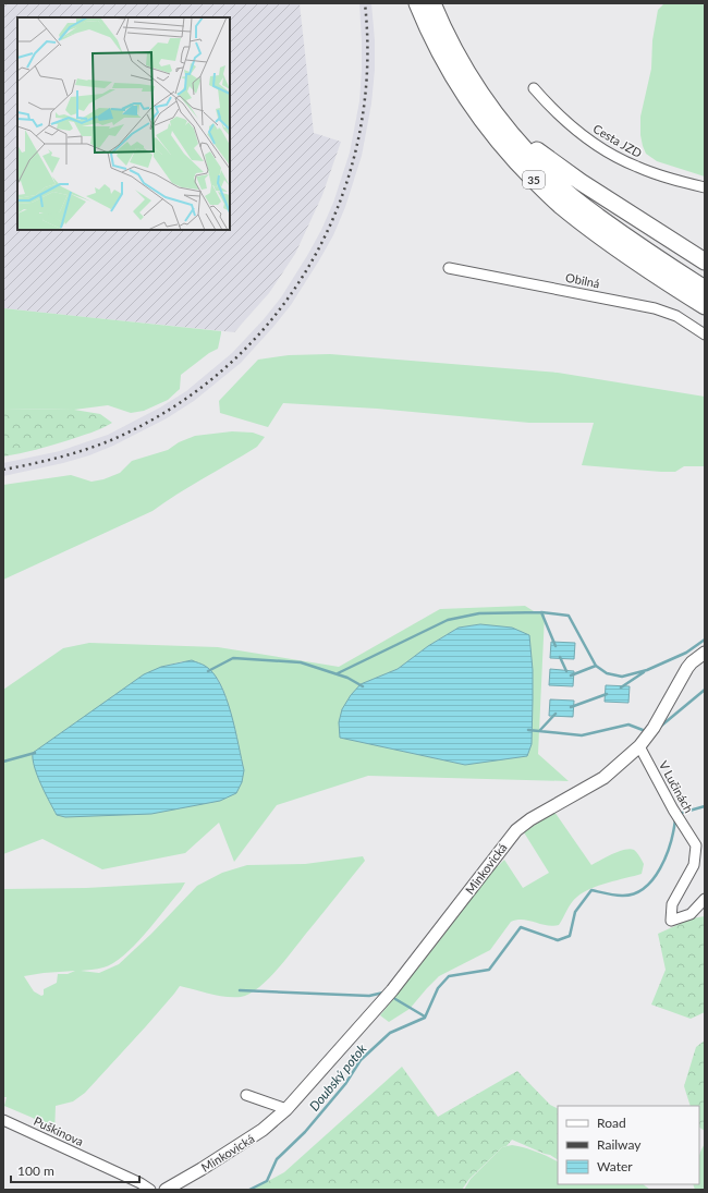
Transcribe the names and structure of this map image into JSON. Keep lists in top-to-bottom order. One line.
{"streets":{"highway":["35"],"street":["Cesta JZD","Obilná","V Lučinách","Minkovická","Puškinova"]},"crossings":[["V Lučinách","Minkovická"]],"water":["Doubský potok"],"legend":["Road","Railway","Water"],"scale_bar":"100 m"}
